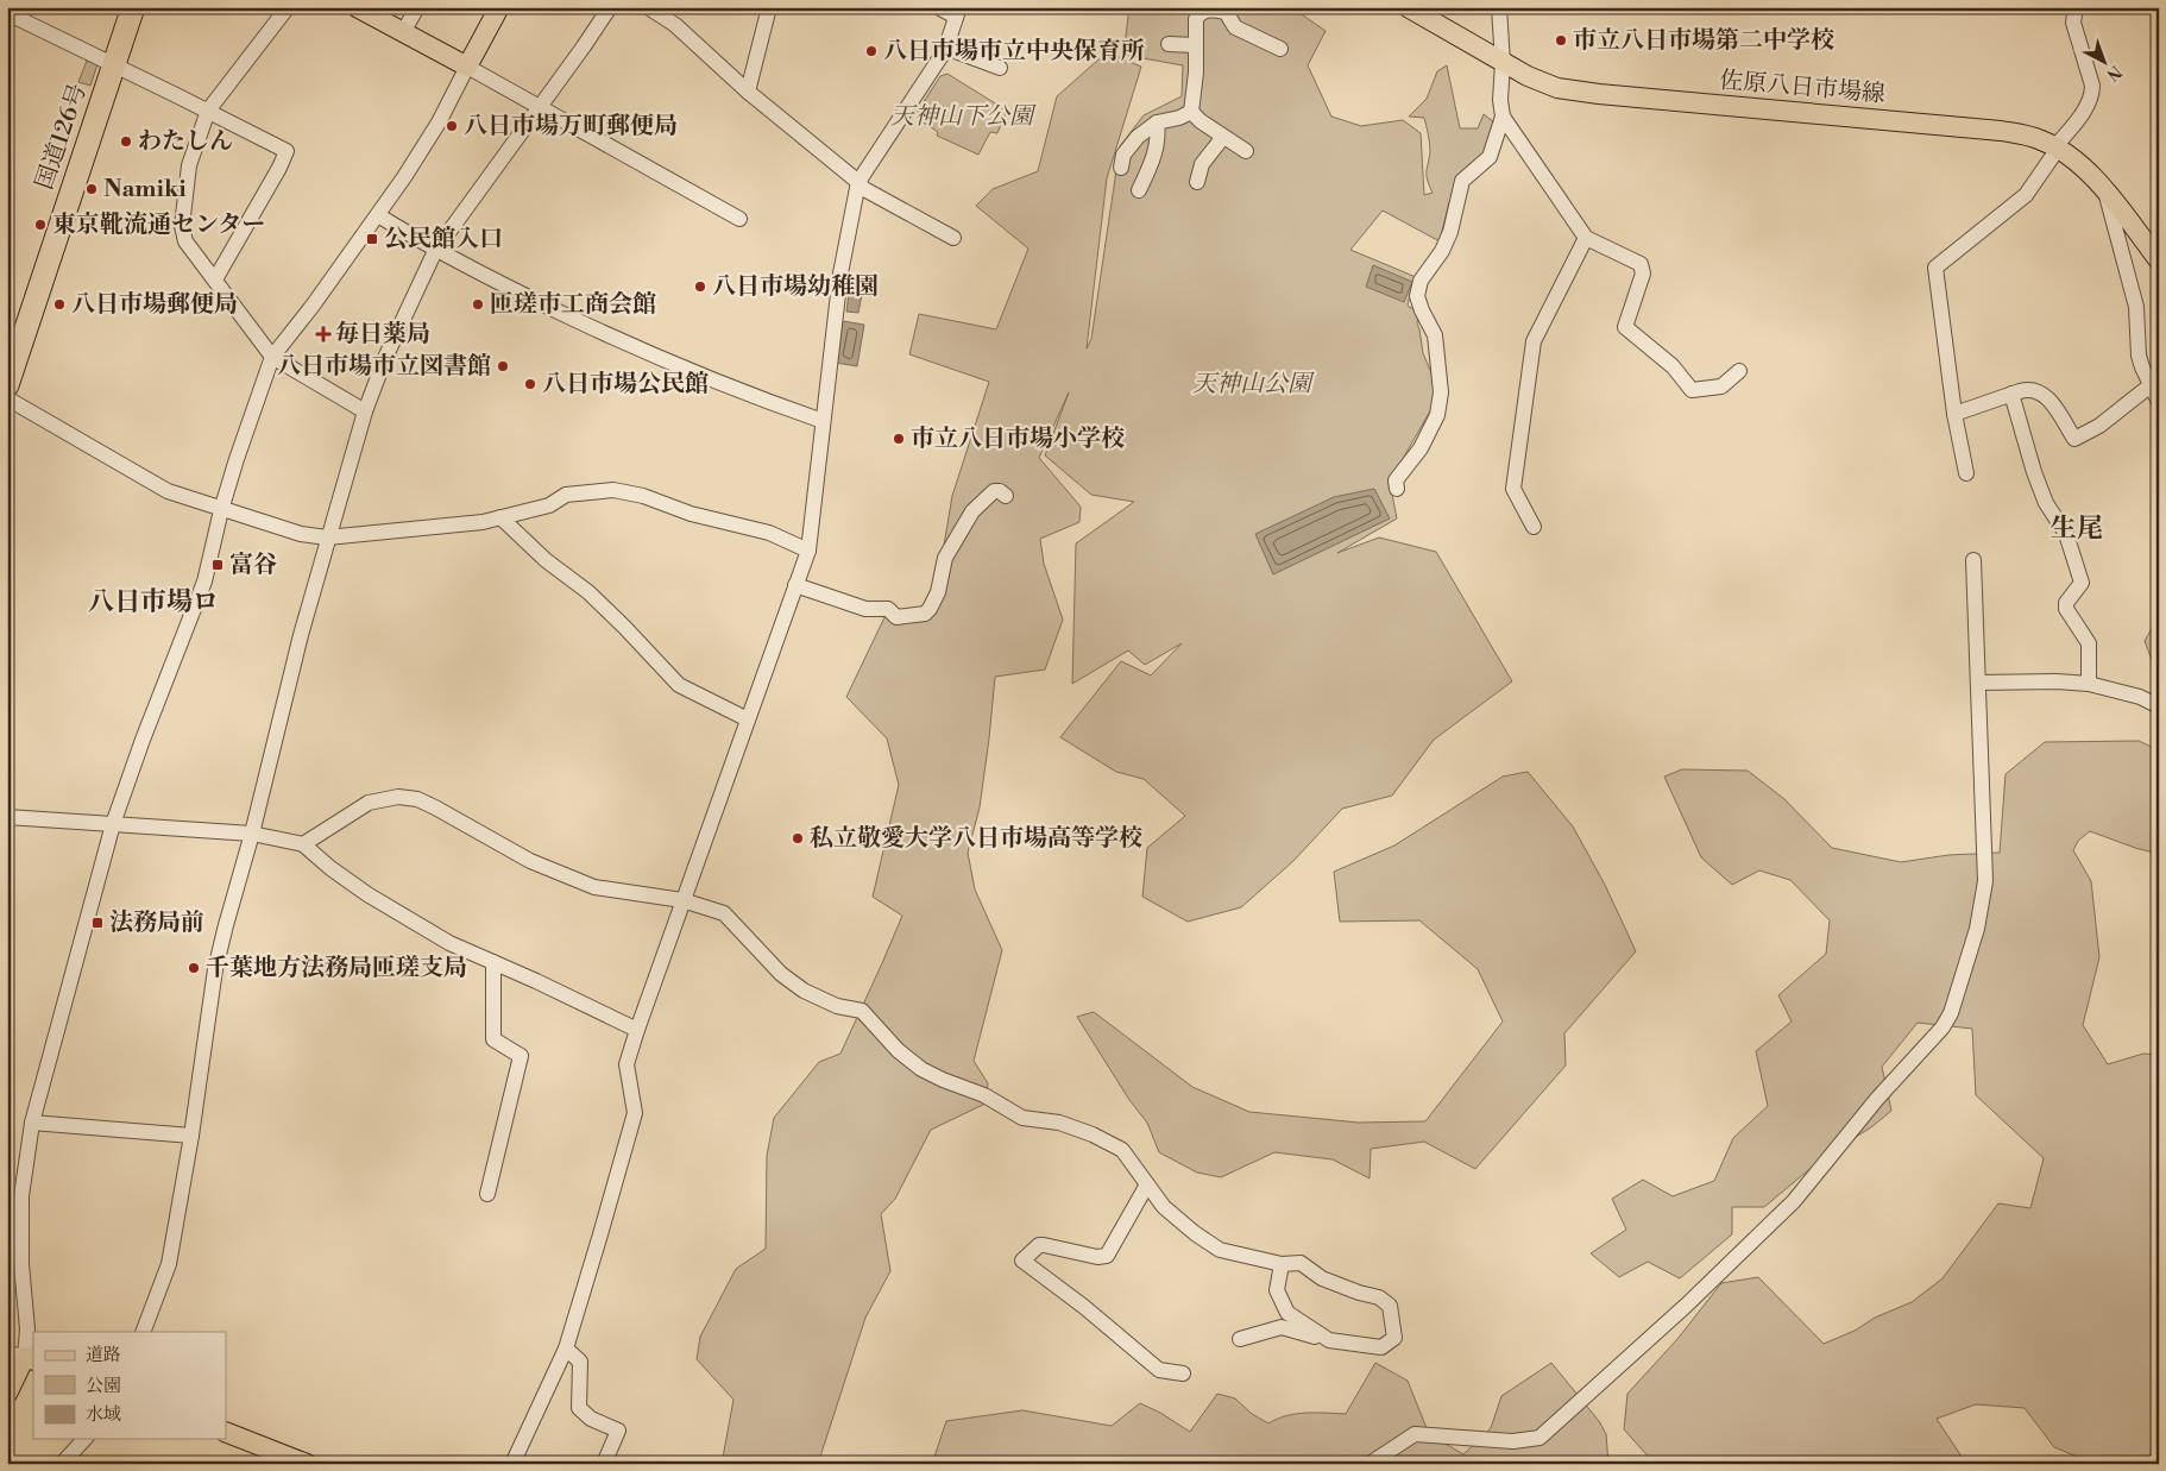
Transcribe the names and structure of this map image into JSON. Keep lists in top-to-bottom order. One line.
{"streets":{"highway":["国道126号"],"main road":["佐原八日市場線"]},"districts":["生尾","八日市場ロ"],"parks":["天神山下公園","天神山公園"],"places":{"other":["市立八日市場第二中学校","八日市場市立中央保育所","八日市場万町郵便局","わたしん","Namiki","東京靴流通センター","八日市場幼稚園","八日市場郵便局","匝瑳市工商会館","八日市場市立図書館","八日市場公民館","市立八日市場小学校","私立敬愛大学八日市場高等学校","千葉地方法務局匝瑳支局"],"transit":["公民館入口","富谷","法務局前"],"health":["毎日薬局"]},"legend":["道路","公園","水域"],"north":"bottom right"}
